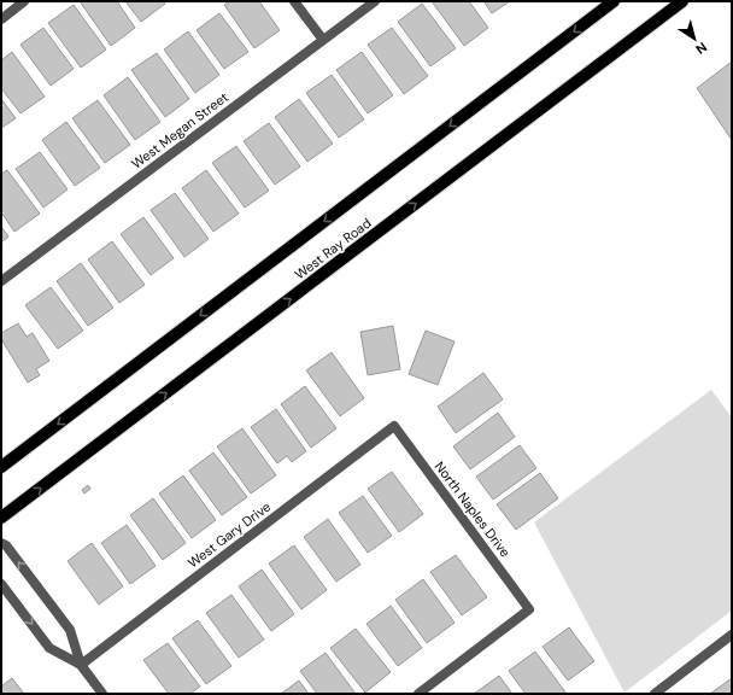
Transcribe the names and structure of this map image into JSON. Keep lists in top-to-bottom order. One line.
{"streets":{"main road":["West Ray Road"],"street":["West Megan Street","North Naples Drive","West Gary Drive"]},"crossings":[["North Naples Drive","West Gary Drive"]],"north":"bottom right"}
